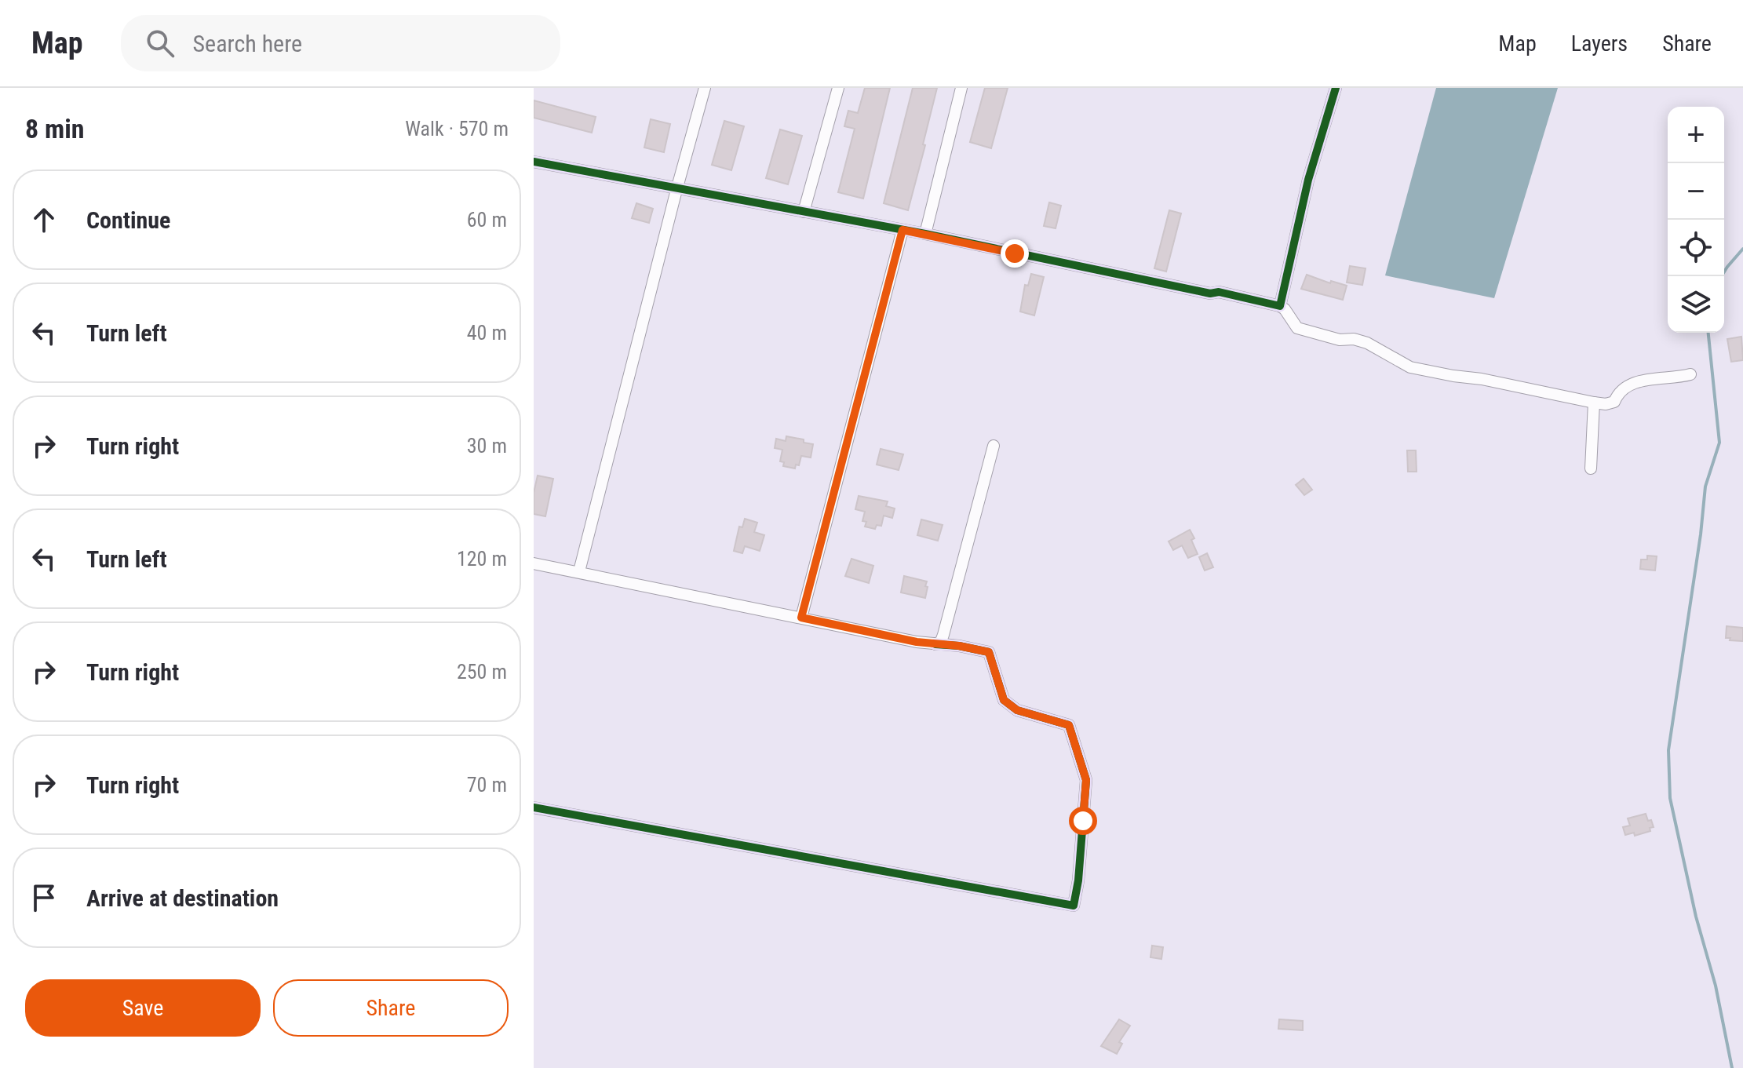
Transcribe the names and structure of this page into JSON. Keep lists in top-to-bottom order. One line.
{"page":{"header":"Map","search":"Search here","nav":["Map","Layers","Share"],"heading":["8 min","Walk · 570 m"],"map_buttons":["+","−"],"list":[["Continue","60 m"],["Turn left","40 m"],["Turn right","30 m"],["Turn left","120 m"],["Turn right","250 m"],["Turn right","70 m"],"Arrive at destination"],"buttons":["Save","Share"]}}
